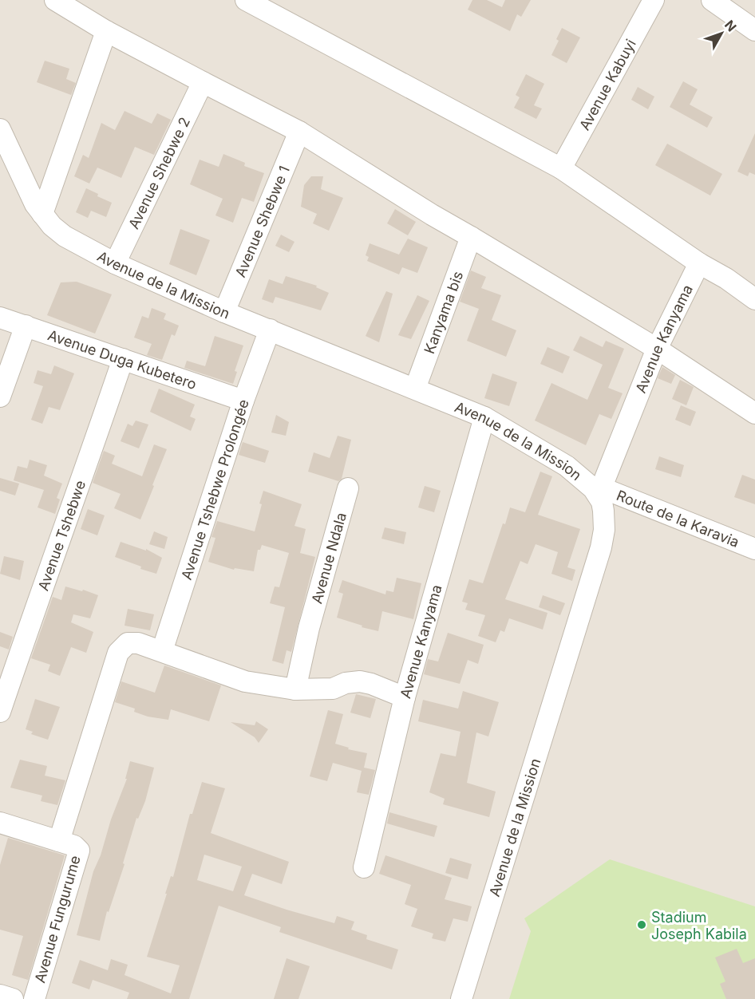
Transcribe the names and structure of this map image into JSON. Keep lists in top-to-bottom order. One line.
{"streets":{"street":["Avenue Kabuyi","Avenue Shebwe 2","Avenue Shebwe 1","Avenue de la Mission","Kanyama bis","Avenue Kanyama","Avenue Duga Kubetero","Avenue Tshebwe Prolongée","Route de la Karavia","Avenue Tshebwe","Avenue Ndala","Avenue Fungurume"]},"crossings":[["Avenue Shebwe 2","Avenue de la Mission"],["Avenue Shebwe 1","Avenue de la Mission"],["Avenue de la Mission","Kanyama bis"],["Avenue de la Mission","Avenue Kanyama"],["Avenue de la Mission","Avenue Tshebwe Prolongée"],["Avenue de la Mission","Route de la Karavia"],["Avenue Kanyama","Route de la Karavia"],["Avenue Duga Kubetero","Avenue Tshebwe Prolongée"],["Avenue Duga Kubetero","Avenue Tshebwe"]],"places":["Stadium Joseph Kabila"],"north":"top right"}
